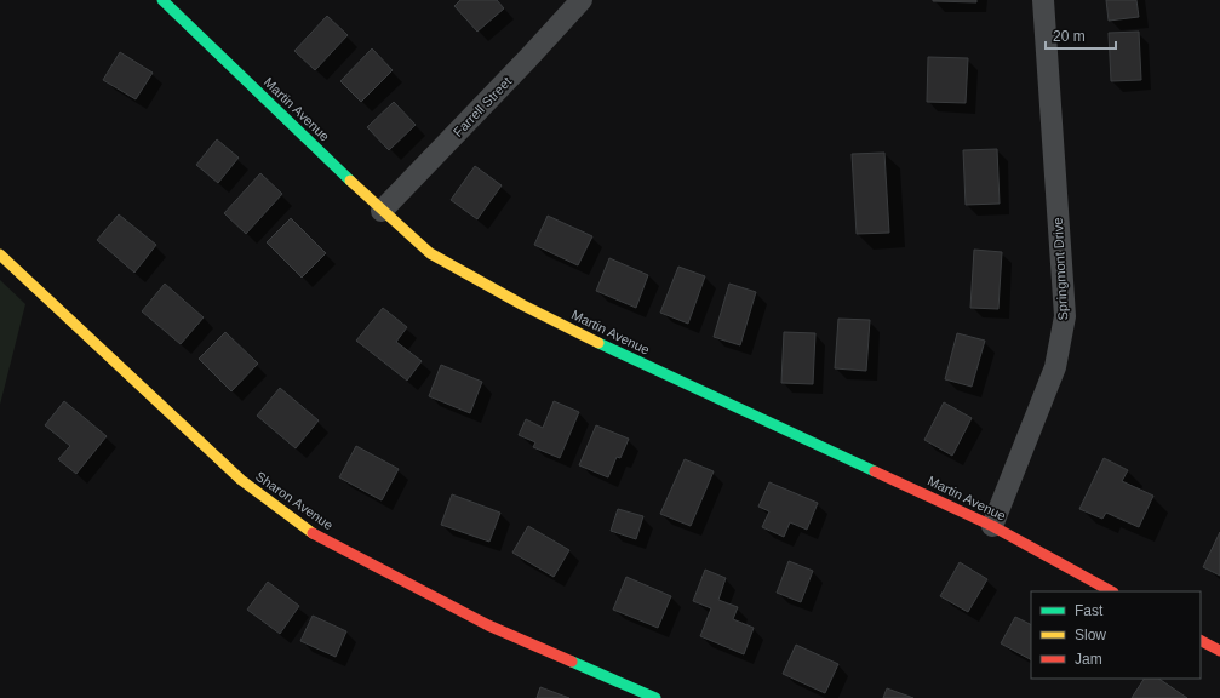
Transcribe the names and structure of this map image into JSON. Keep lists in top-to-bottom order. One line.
{"streets":{"street":["Farrell Street","Martin Avenue","Springmont Drive","Sharon Avenue"]},"crossings":[["Farrell Street","Martin Avenue"],["Martin Avenue","Springmont Drive"]],"legend":["Fast","Slow","Jam"],"scale_bar":"20 m"}
